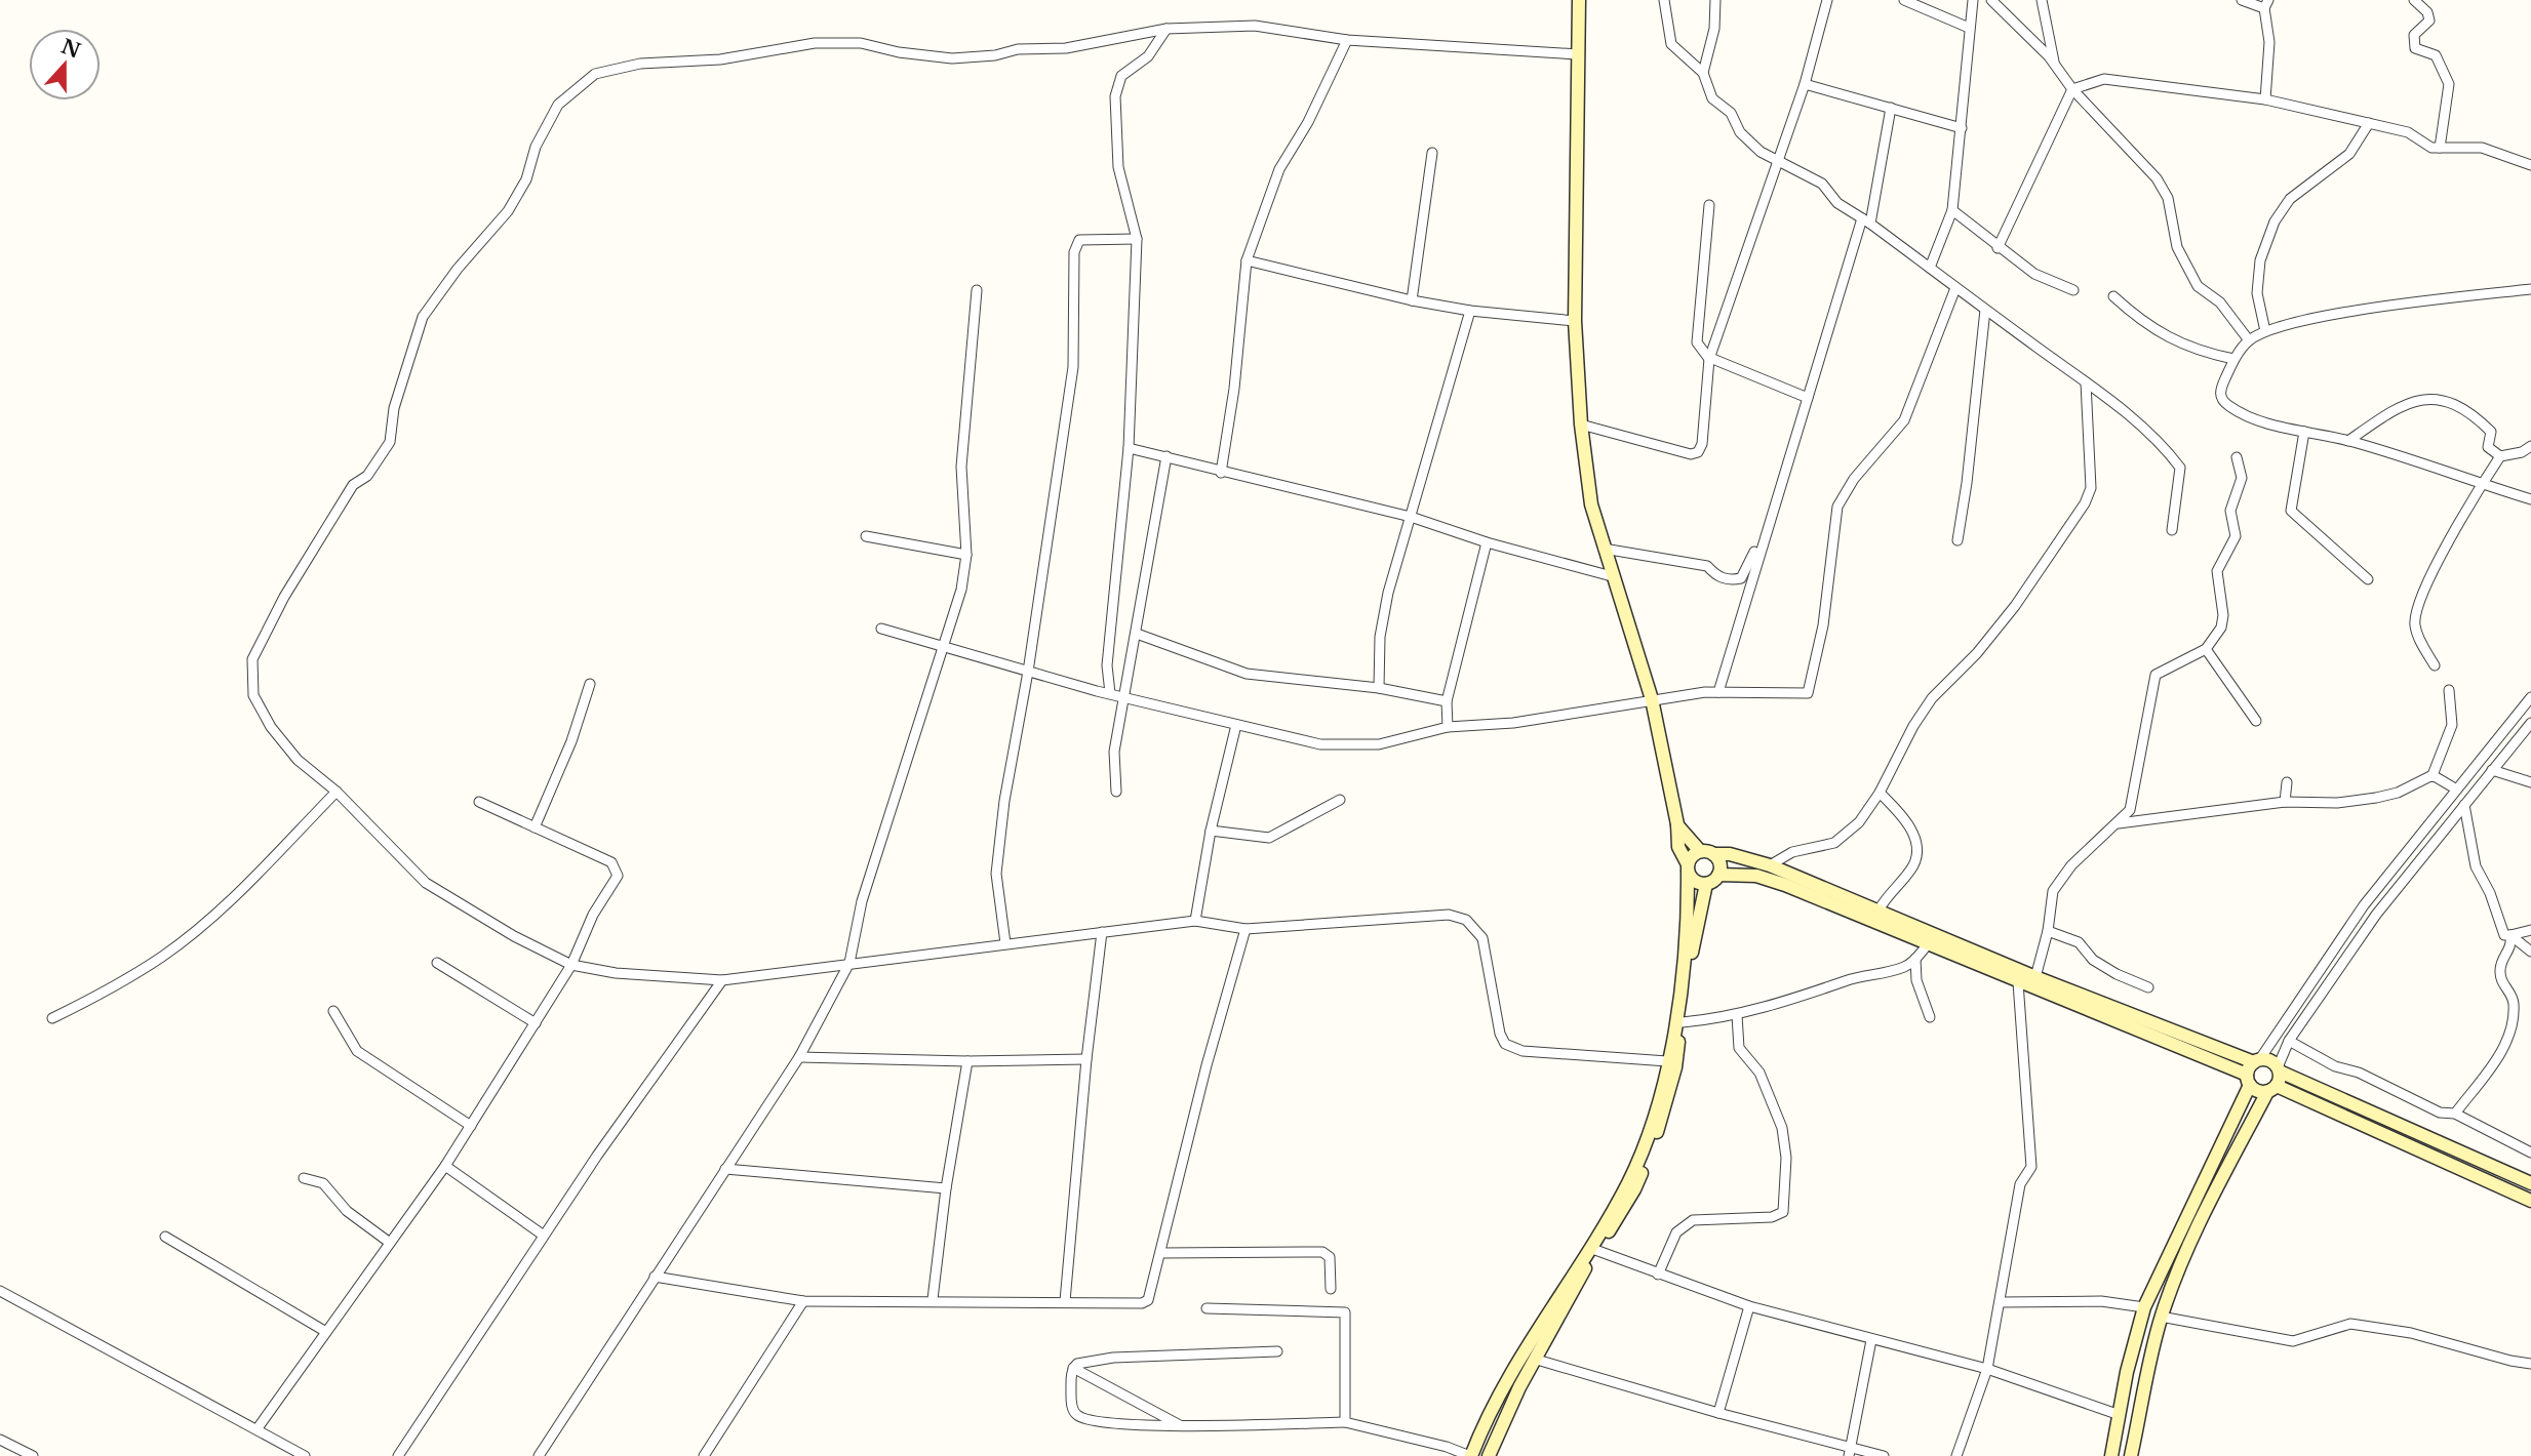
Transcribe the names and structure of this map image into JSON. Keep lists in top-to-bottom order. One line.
{"north":"top"}
